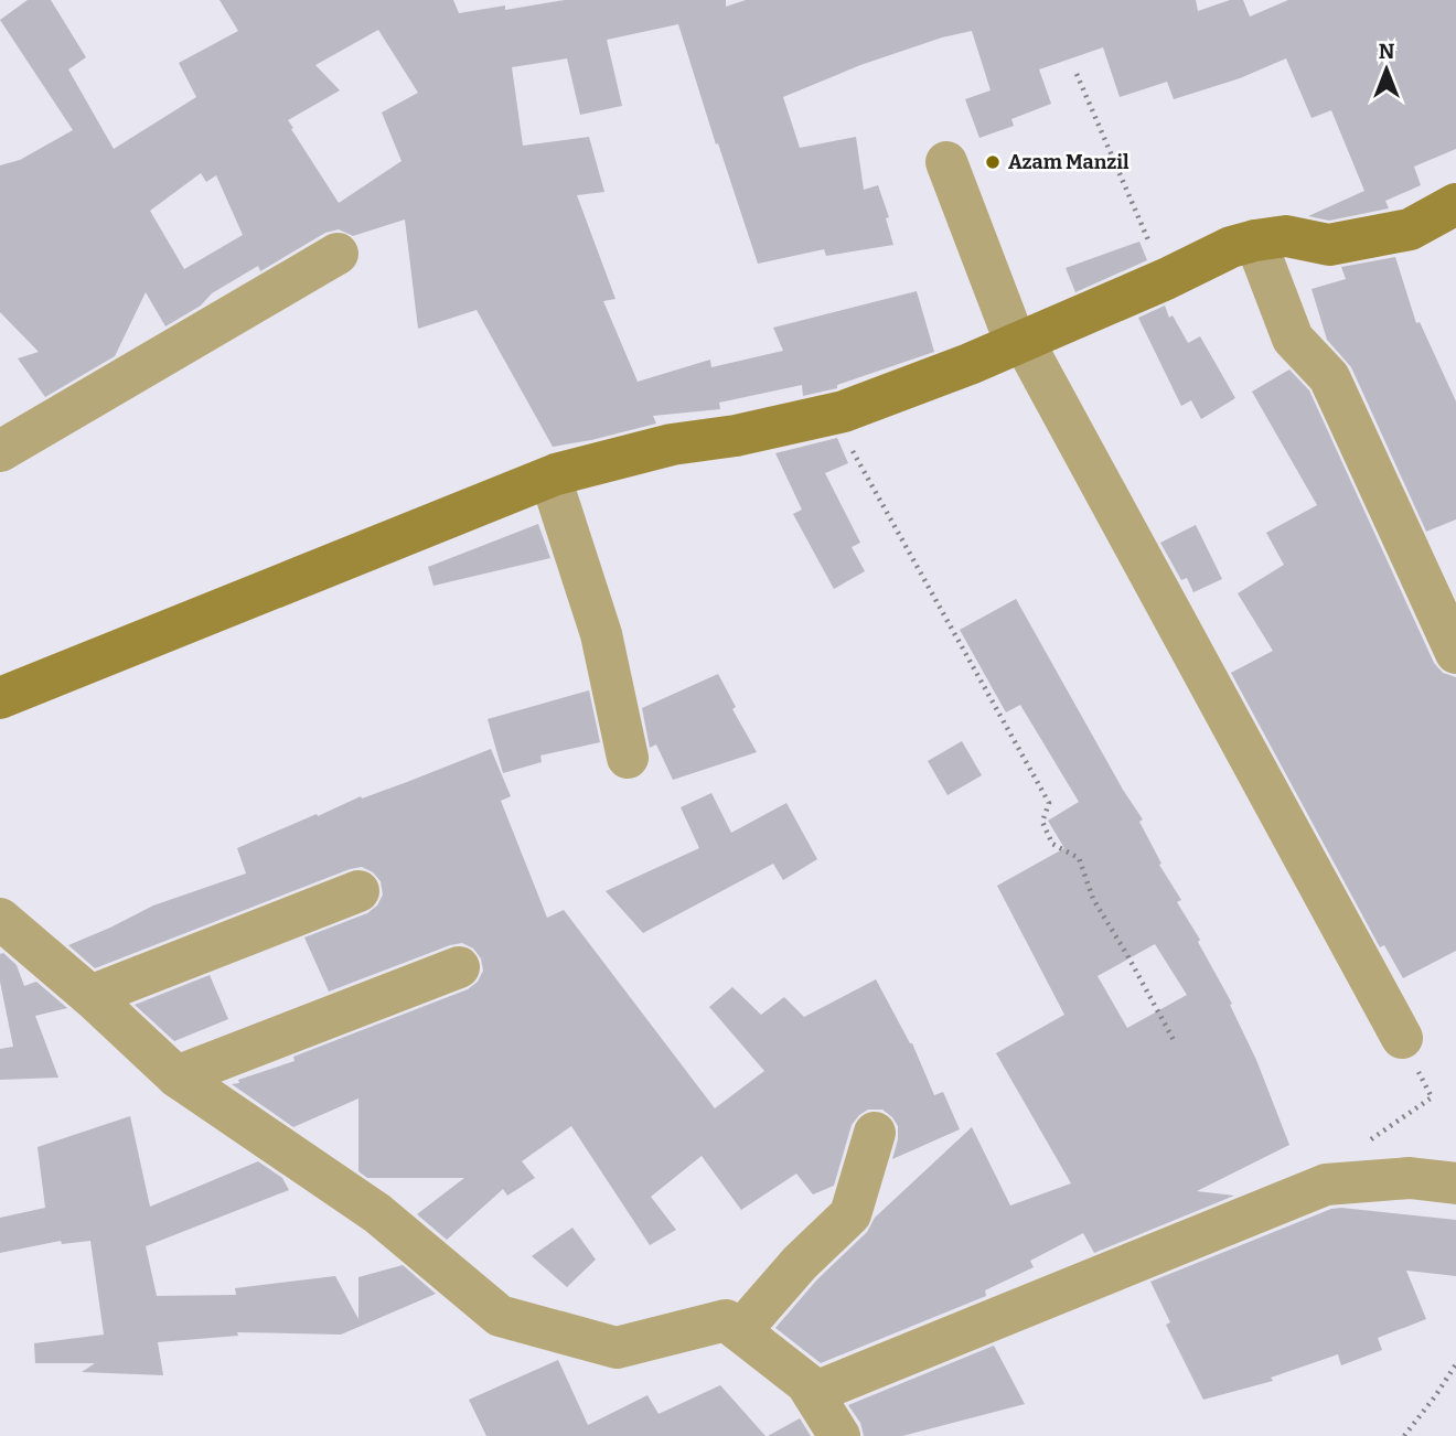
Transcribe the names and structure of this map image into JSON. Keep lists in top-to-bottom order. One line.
{"places":["Azam Manzil"],"north":"top"}
